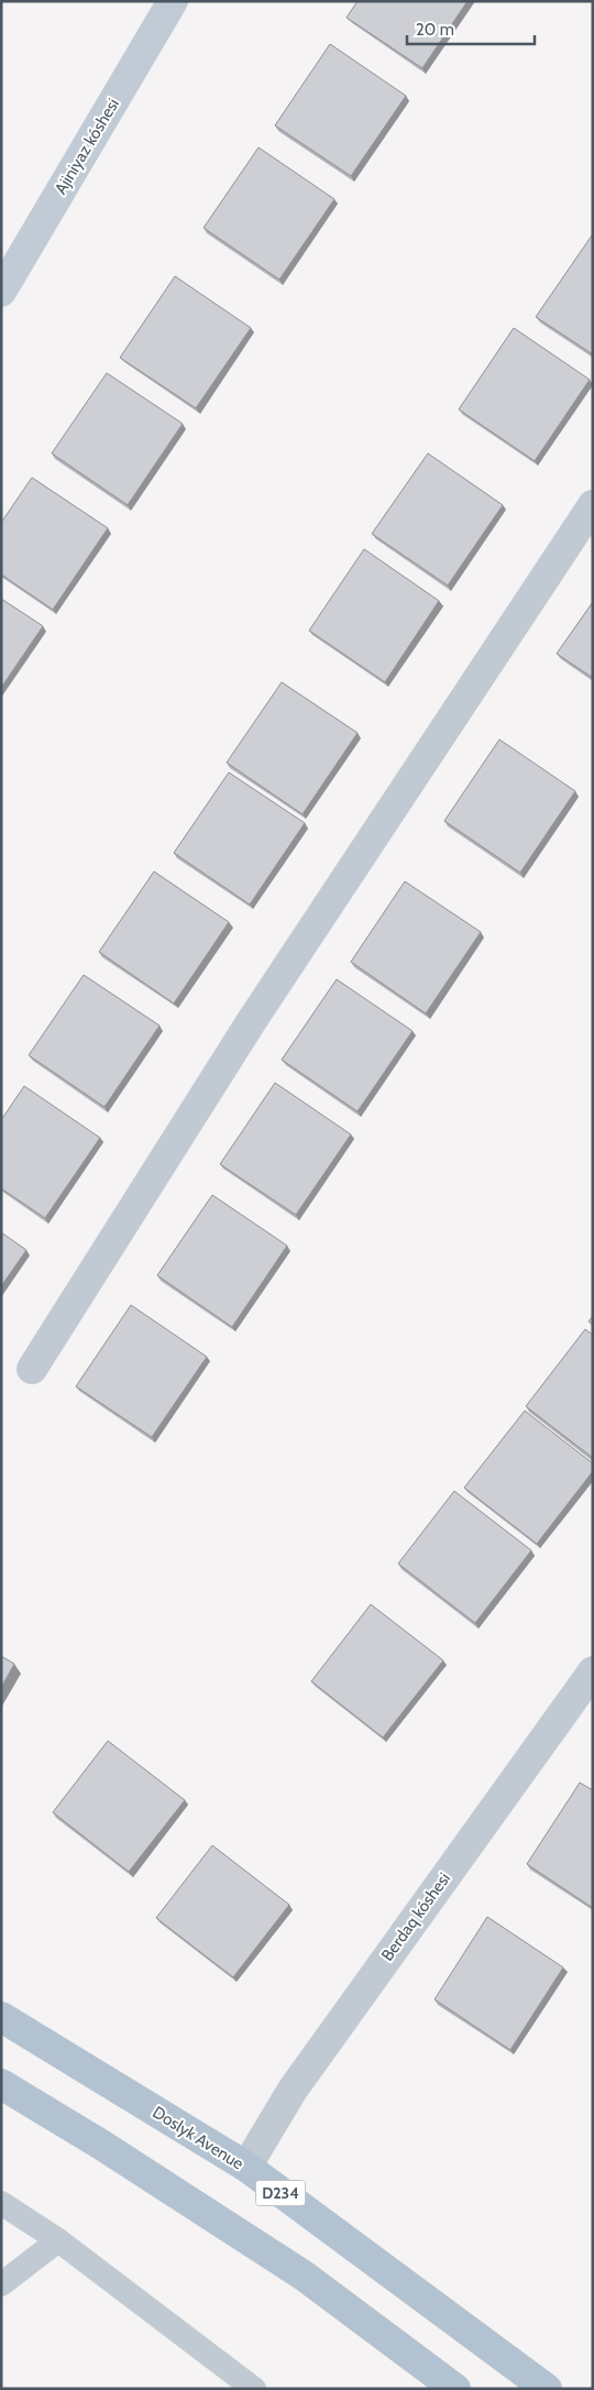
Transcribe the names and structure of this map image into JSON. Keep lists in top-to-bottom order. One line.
{"streets":{"main road":["Doslyk Avenue","D234"],"street":["Ajiniyaz kóshesi","Berdaq kóshesi"]},"crossings":[["Berdaq kóshesi","Doslyk Avenue"]],"scale_bar":"20 m"}
